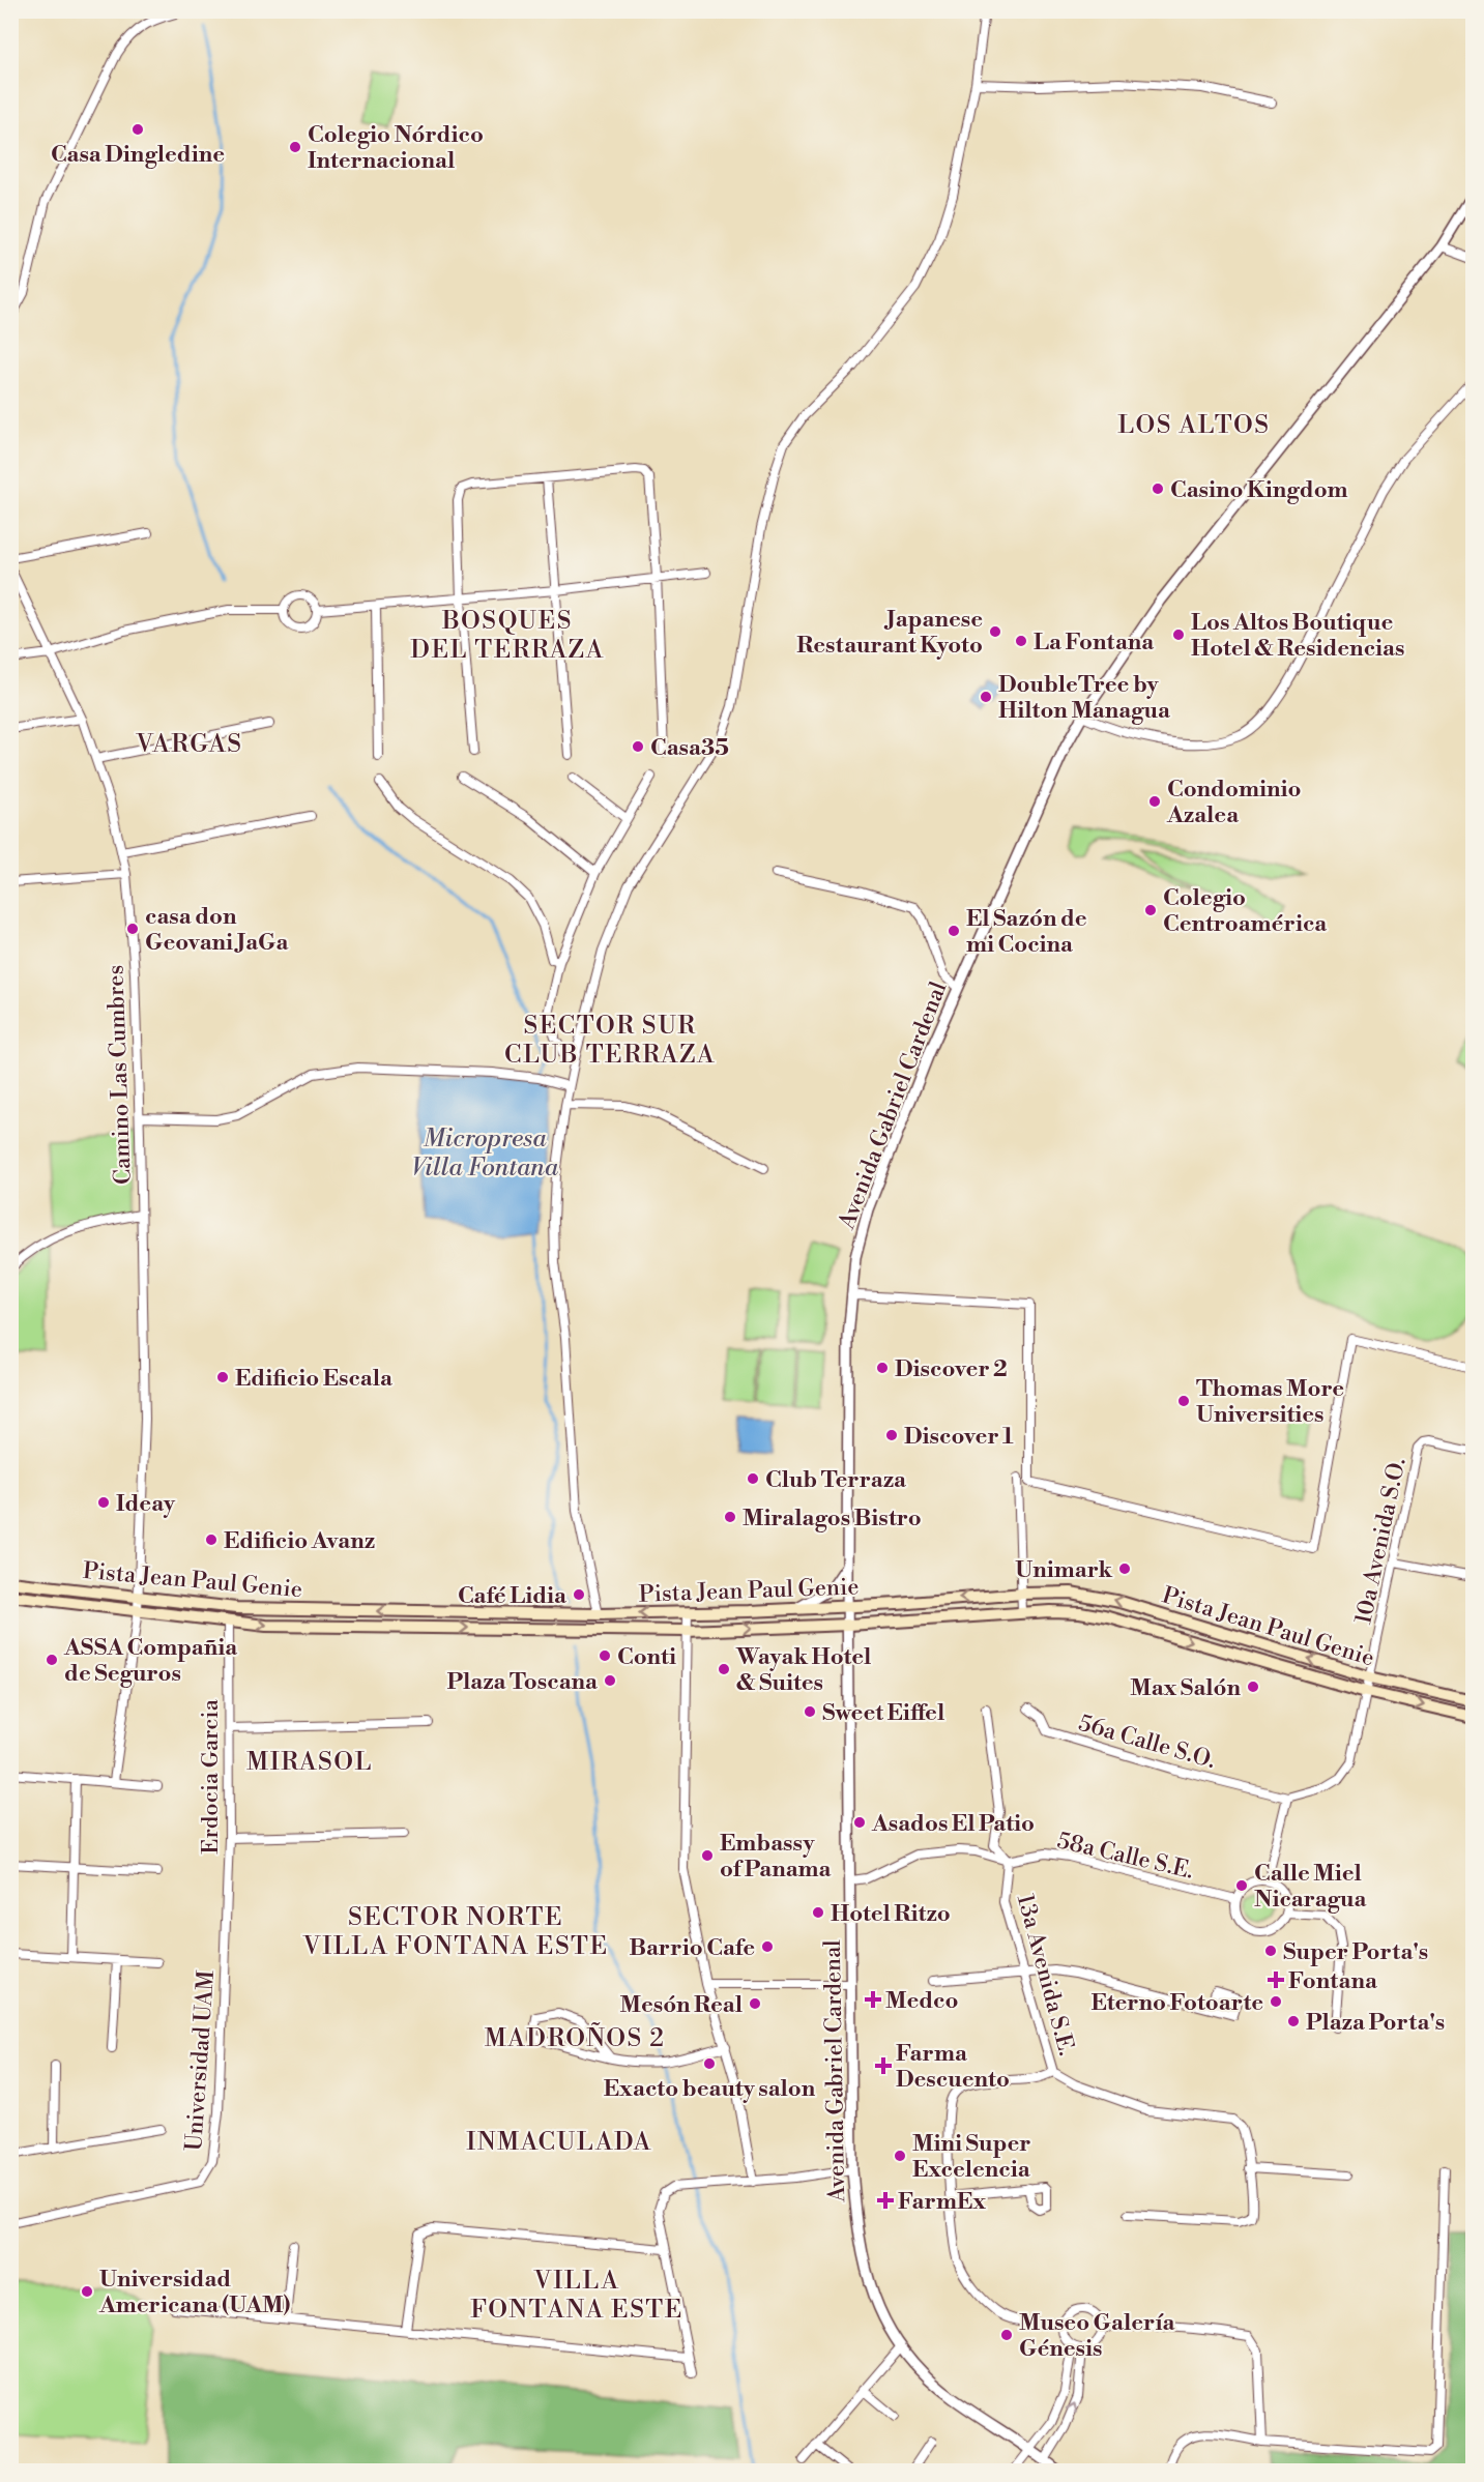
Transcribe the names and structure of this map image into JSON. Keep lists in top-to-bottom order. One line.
{"streets":{"main road":["Pista Jean Paul Genie"],"street":["Camino Las Cumbres","Avenida Gabriel Cardenal","10a Avenida S.O.","56a Calle S.O.","Erdocia Garcia","58a Calle S.E.","13a Avenida S.E.","Universidad UAM"]},"crossings":[["Camino Las Cumbres","Pista Jean Paul Genie"],["Avenida Gabriel Cardenal","Pista Jean Paul Genie"],["10a Avenida S.O.","Pista Jean Paul Genie"],["10a Avenida S.O.","56a Calle S.O."],["Pista Jean Paul Genie","Erdocia Garcia"],["Erdocia Garcia","Universidad UAM"],["58a Calle S.E.","13a Avenida S.E."]],"districts":["LOS ALTOS","BOSQUES DEL TERRAZA","VARGAS","SECTOR SUR CLUB TERRAZA","MIRASOL","SECTOR NORTE VILLA FONTANA ESTE","MADROÑOS 2","INMACULADA","VILLA FONTANA ESTE"],"water":["Micropresa Villa Fontana"],"places":{"other":["Casa Dingledine","Colegio Nórdico Internacional","Casino Kingdom","Japanese Restaurant Kyoto","Los Altos Boutique Hotel & Residencias","La Fontana","DoubleTree by Hilton Managua","Casa35","Condominio Azalea","Colegio Centroamérica","casa don Geovani JaGa","El Sazón de mi Cocina","Discover 2","Edificio Escala","Thomas More Universities","Discover 1","Club Terraza","Ideay","Miralagos Bistro","Edificio Avanz","Unimark","Café Lidia","Conti","ASSA Compañia de Seguros","Wayak Hotel & Suites","Plaza Toscana","Max Salón","Sweet Eiffel","Asados El Patio","Embassy of Panama","Calle Miel Nicaragua","Hotel Ritzo","Barrio Cafe","Super Porta's","Eterno Fotoarte","Mesón Real","Plaza Porta's","Exacto beauty salon","Mini Super Excelencia","Universidad Americana (UAM)","Museo Galería Génesis"],"health":["Fontana","Medco","Farma Descuento","FarmEx"]}}
